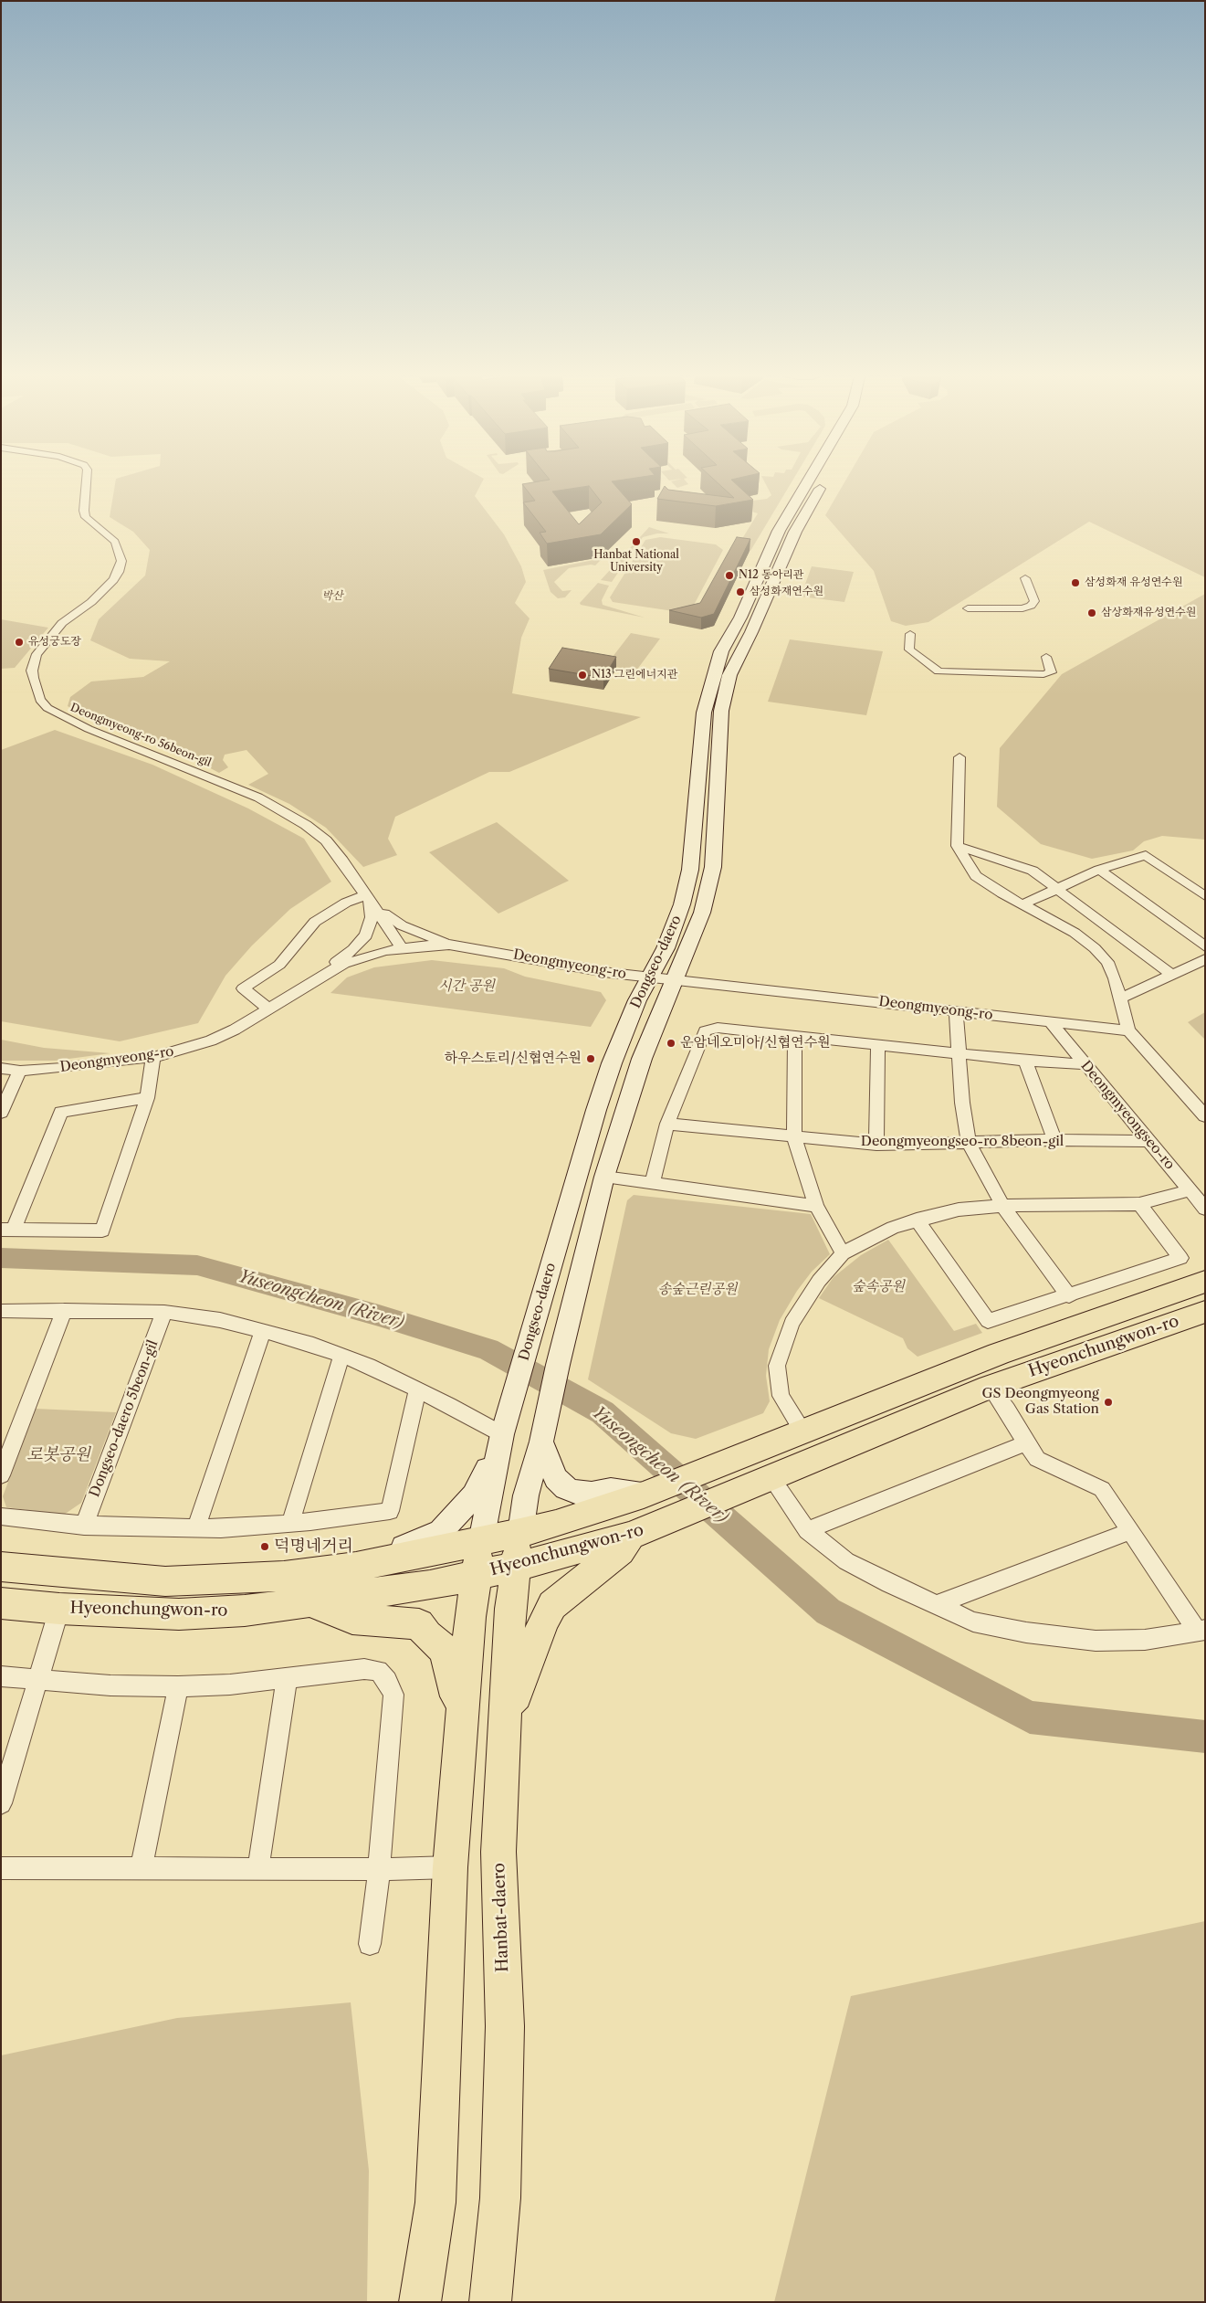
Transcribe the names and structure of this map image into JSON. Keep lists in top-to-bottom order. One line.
{"streets":{"main road":["Hyeonchungwon-ro","Hanbat-daero"],"street":["Deongmyeong-ro 56beon-gil","Dongseo-daero","Deongmyeong-ro","Deongmyeongseo-ro","Deongmyeongseo-ro 8beon-gil","Dongseo-daero 5beon-gil"]},"crossings":[["Deongmyeong-ro 56beon-gil","Deongmyeong-ro"],["Dongseo-daero","Deongmyeong-ro"],["Dongseo-daero","Hyeonchungwon-ro"],["Dongseo-daero","Hanbat-daero"],["Deongmyeong-ro","Deongmyeongseo-ro"],["Deongmyeongseo-ro","Deongmyeongseo-ro 8beon-gil"],["Hyeonchungwon-ro","Hanbat-daero"]],"water":["Yuseongcheon (River)"],"parks":["박산","시간 공원","숲속공원","송숲근린공원","로봇공원"],"places":["Hanbat National University","N12 동아리관","삼성화재 유성연수원","삼성화재연수원","삼상화재유성연수원","유성궁도장","N13 그린에너지관","운암네오미아/신협연수원","하우스토리/신협연수원","GS Deongmyeong Gas Station","덕명네거리"]}
